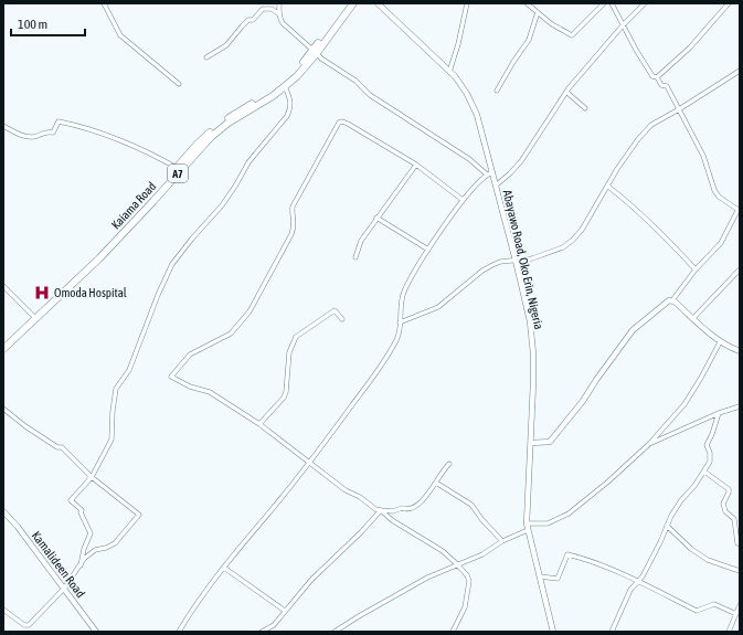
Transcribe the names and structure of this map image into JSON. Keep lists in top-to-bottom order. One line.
{"streets":{"highway":["A7","Kaiama Road"],"street":["Abayawo Road, Oko Erin, Nigeria","Kamalideen Road"]},"places":{"hospital":["Omoda Hospital"]},"scale_bar":"100 m"}
